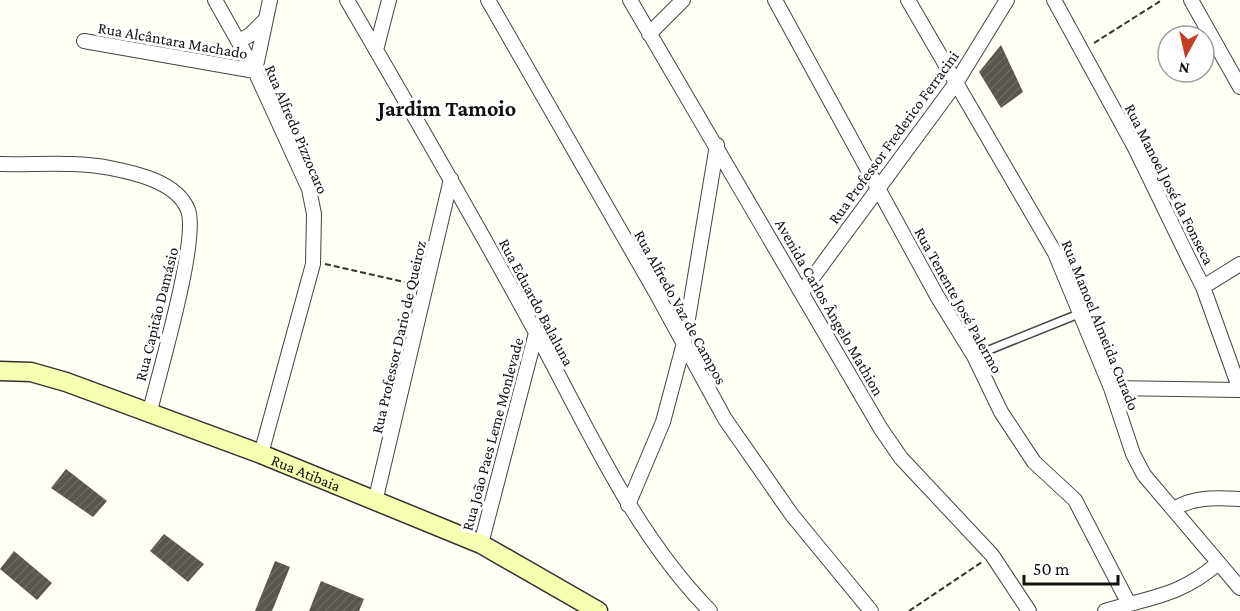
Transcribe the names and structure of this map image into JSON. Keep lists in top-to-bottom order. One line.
{"streets":{"main road":["Rua Atibaia"],"street":["Rua Alcântara Machado","Rua Alfredo Pizzocaro","Rua Professor Frederico Ferracini","Rua Manoel José da Fonseca","Rua Tenente José Palermo","Rua Eduardo Balaluna","Rua Alfredo Vaz de Campos","Avenida Carlos Ângelo Mathion","Rua Capitão Damásio","Rua Manoel Almeida Curado","Rua Professor Dario de Queiroz","Rua João Paes Leme Monlevade"]},"crossings":[["Rua Alcântara Machado","Rua Alfredo Pizzocaro"],["Rua Alfredo Pizzocaro","Rua Atibaia"],["Rua Professor Frederico Ferracini","Rua Tenente José Palermo"],["Rua Professor Frederico Ferracini","Avenida Carlos Ângelo Mathion"],["Rua Professor Frederico Ferracini","Rua Manoel Almeida Curado"],["Rua Eduardo Balaluna","Rua Professor Dario de Queiroz"],["Rua Eduardo Balaluna","Rua João Paes Leme Monlevade"],["Rua Capitão Damásio","Rua Atibaia"],["Rua Professor Dario de Queiroz","Rua Atibaia"],["Rua João Paes Leme Monlevade","Rua Atibaia"]],"districts":["Jardim Tamoio"],"scale_bar":"50 m","north":"bottom"}
